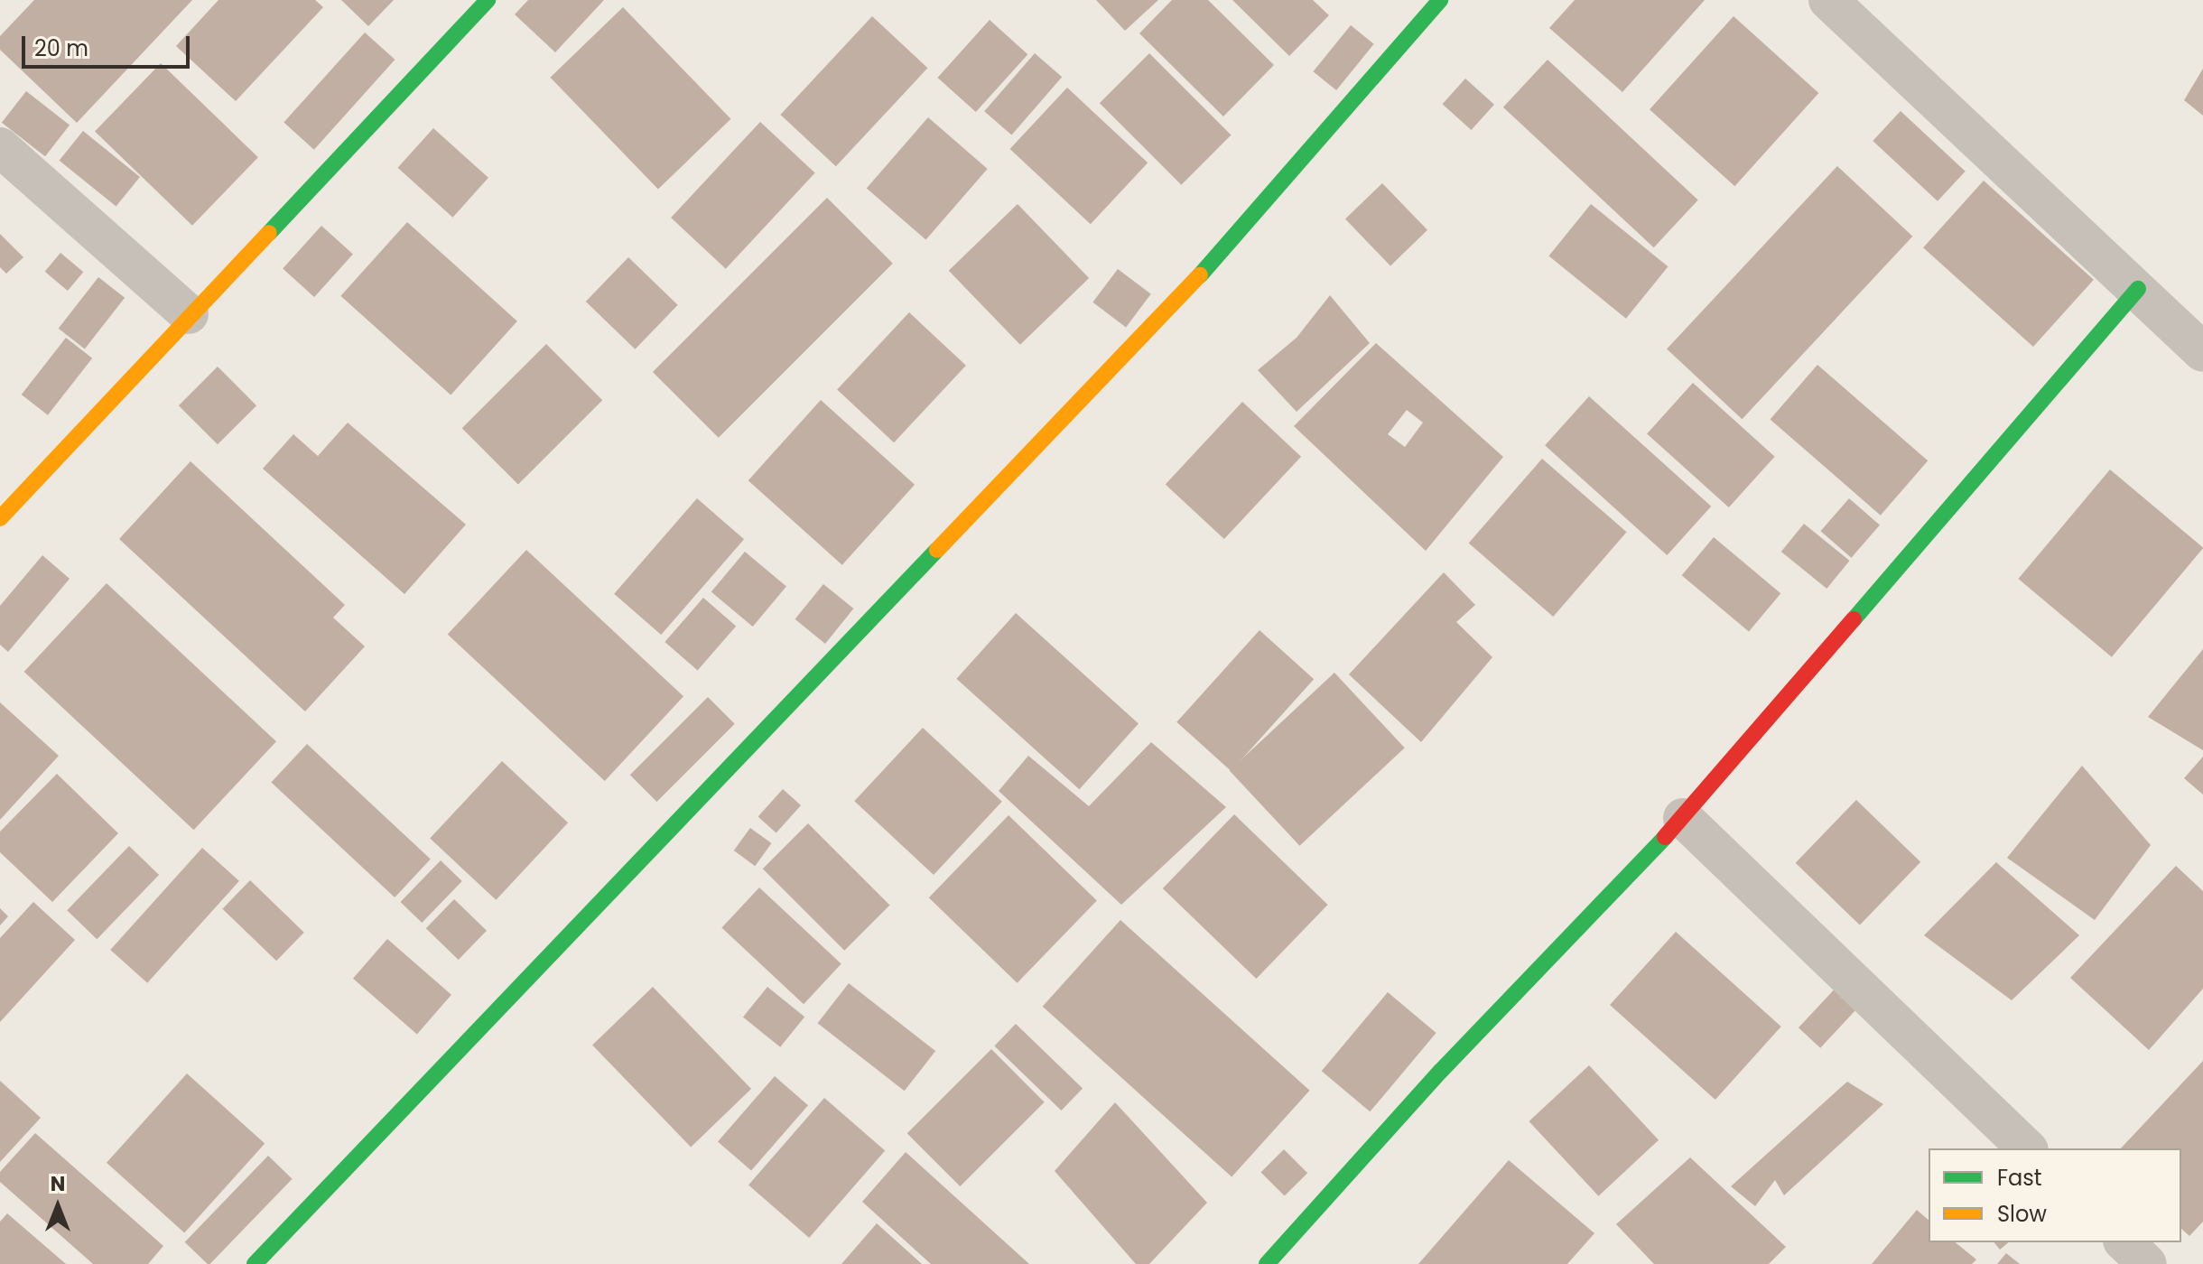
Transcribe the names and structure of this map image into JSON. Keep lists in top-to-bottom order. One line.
{"legend":["Fast","Slow"],"scale_bar":"20 m","north":"top"}
